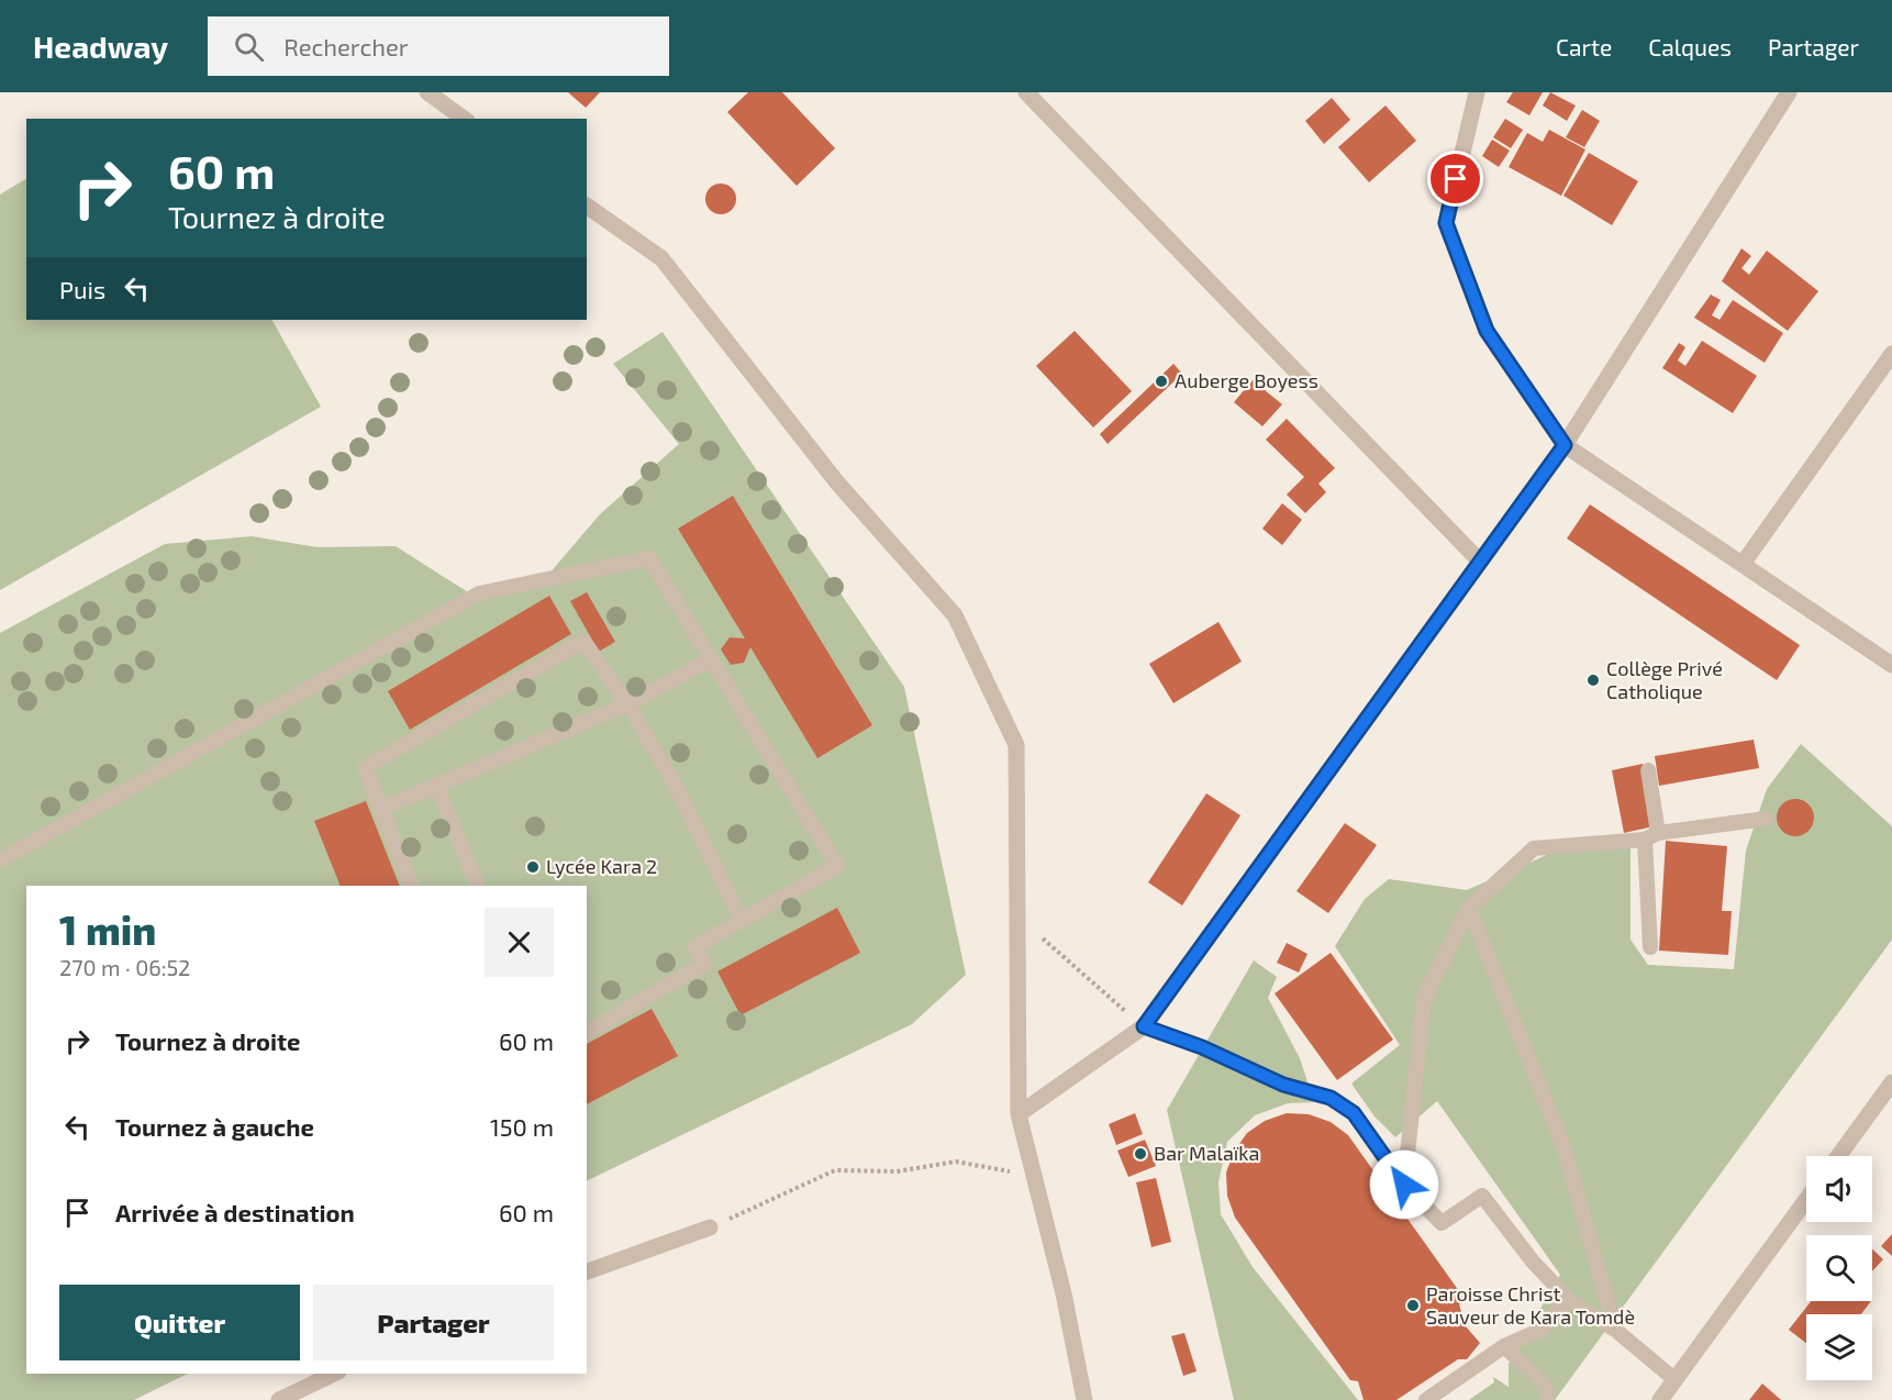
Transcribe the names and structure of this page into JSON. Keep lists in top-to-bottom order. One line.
{"places":["Auberge Boyess","Collège Privé Catholique","Lycée Kara 2","Bar Malaïka","Paroisse Christ Sauveur de Kara Tomdè"],"page":{"header":"Headway","search":"Rechercher","nav":["Carte","Calques","Partager"],"turn":["60 m","Tournez à droite"],"then":"Puis","heading":["1 min","270 m · 06:52"],"list":[{"name":"Tournez à droite","value":"60 m"},{"name":"Tournez à gauche","value":"150 m"},{"name":"Arrivée à destination","value":"60 m"}],"buttons":["Quitter","Partager"]}}
